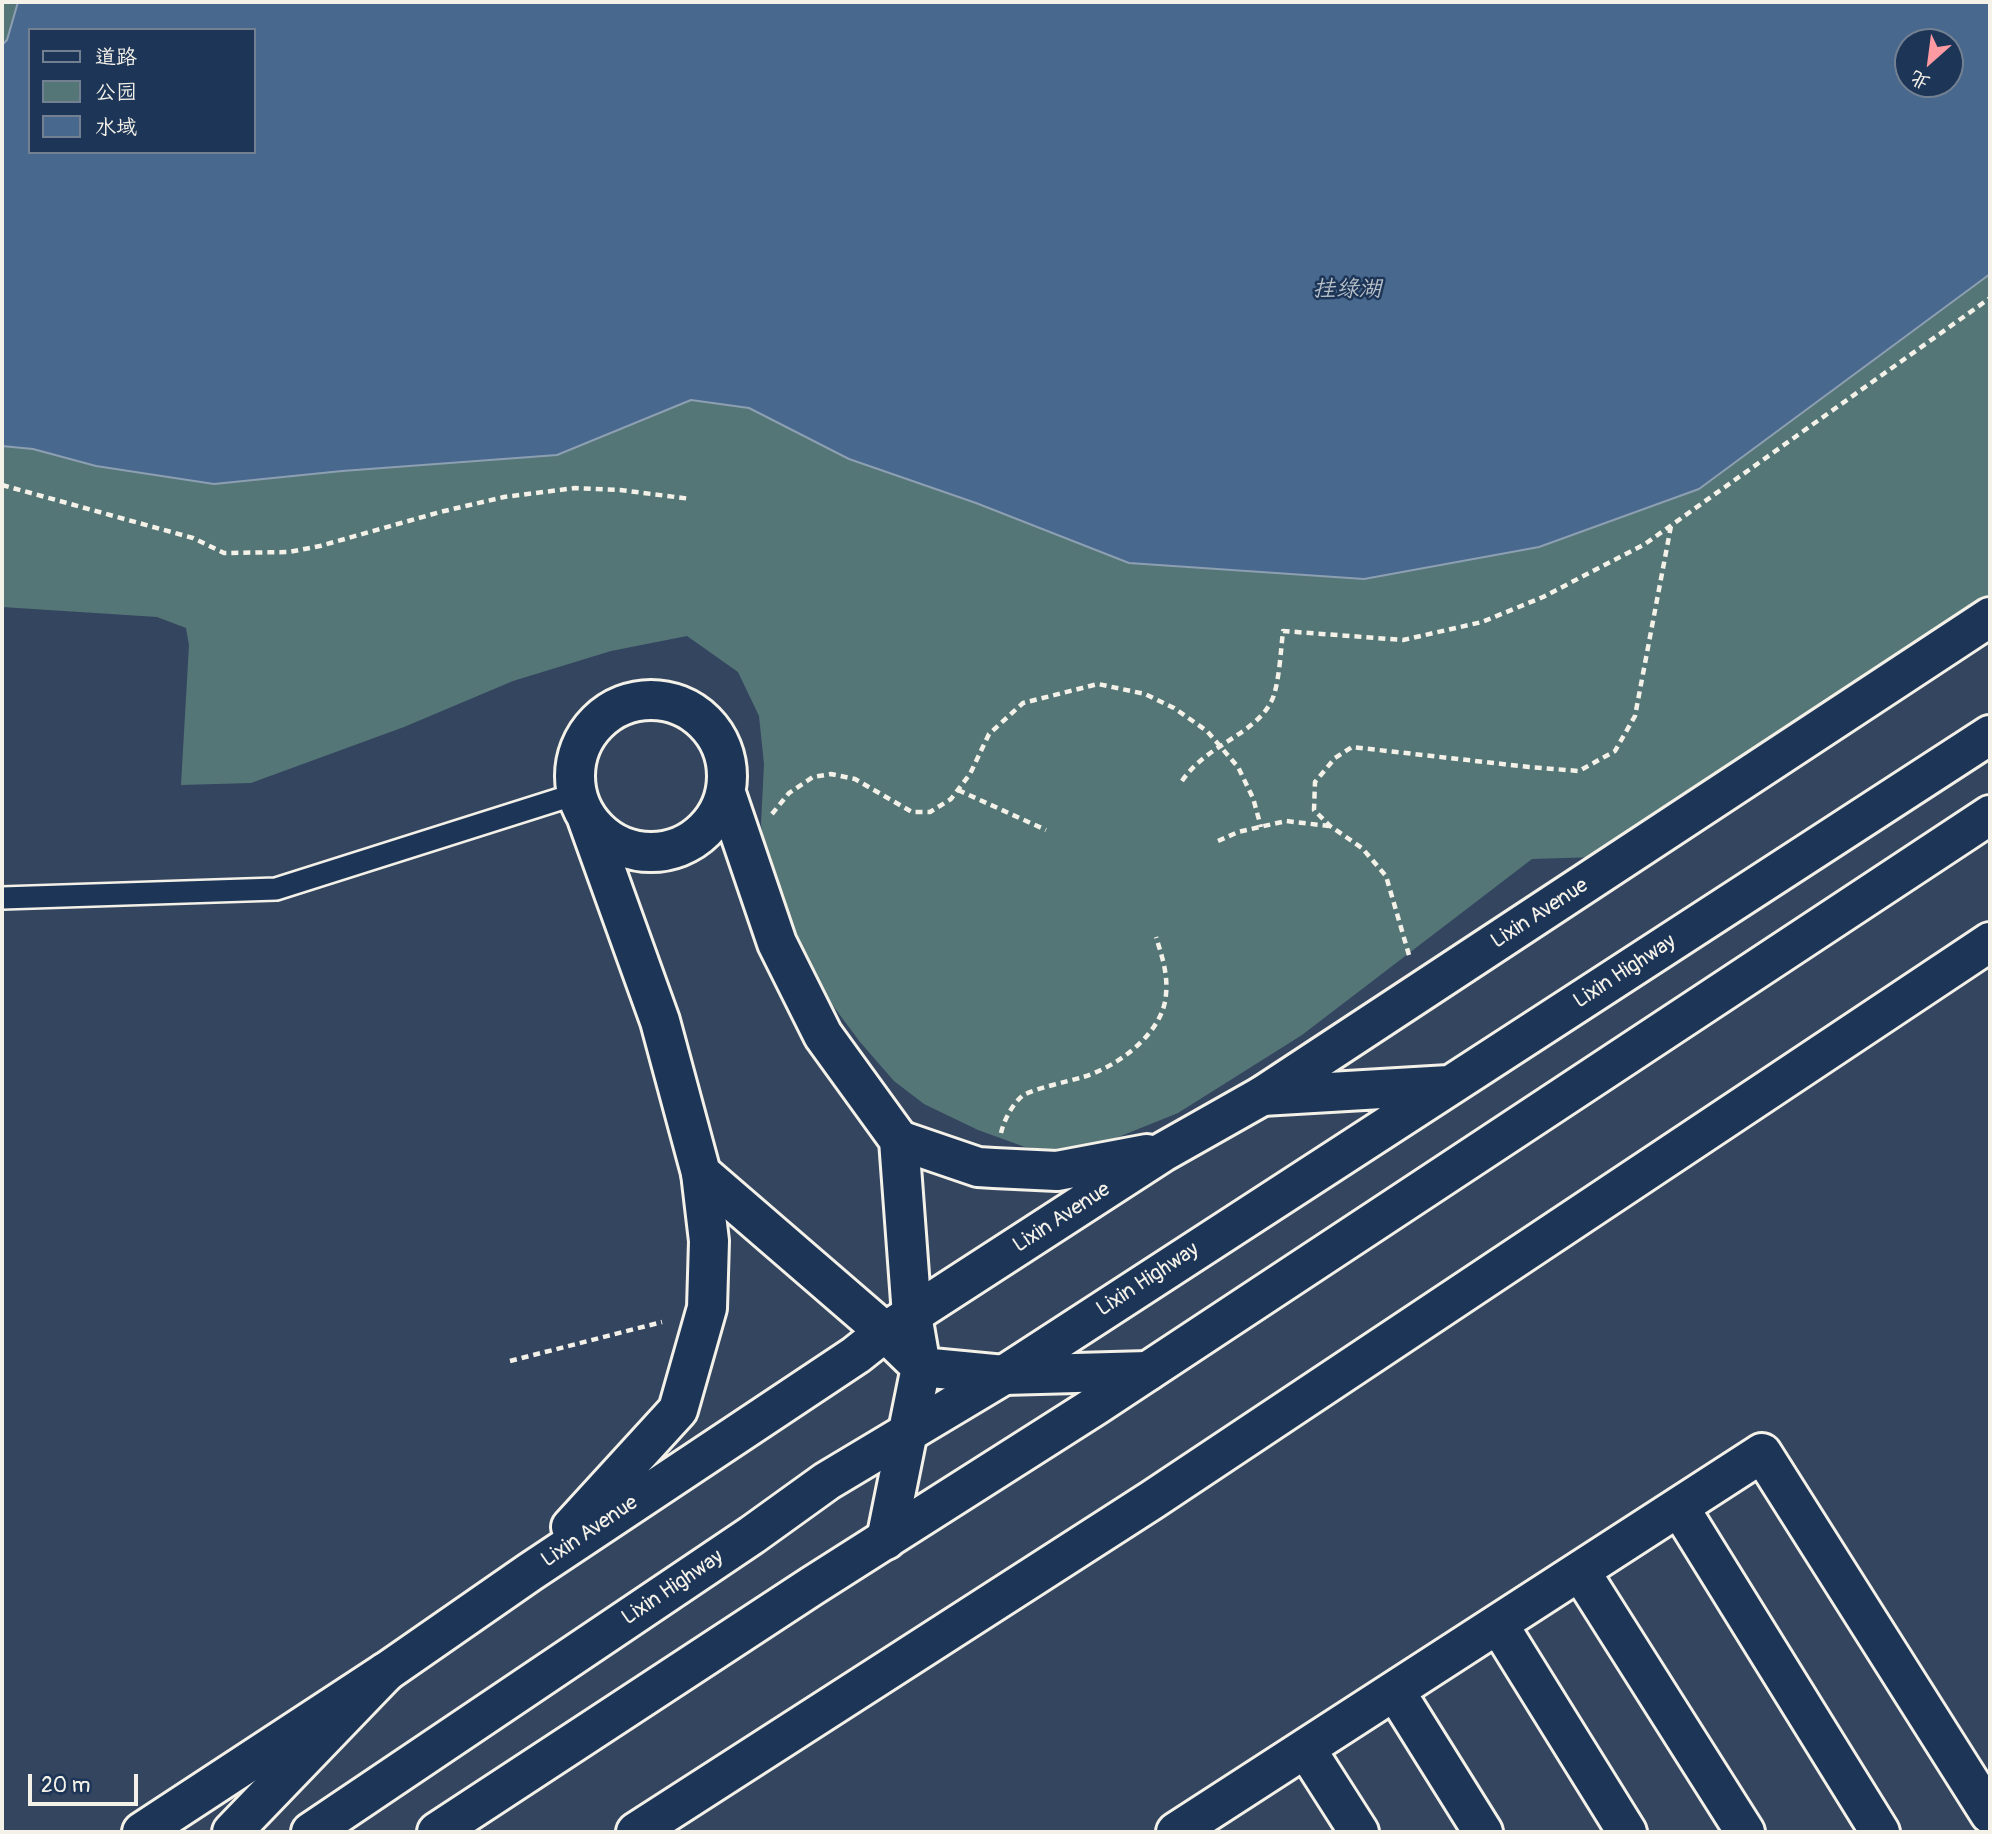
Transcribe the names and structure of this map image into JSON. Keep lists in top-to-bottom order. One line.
{"streets":{"street":["Lixin Avenue","Lixin Highway"]},"water":["挂绿湖"],"legend":["道路","公园","水域"],"scale_bar":"20 m","north":"bottom left"}
